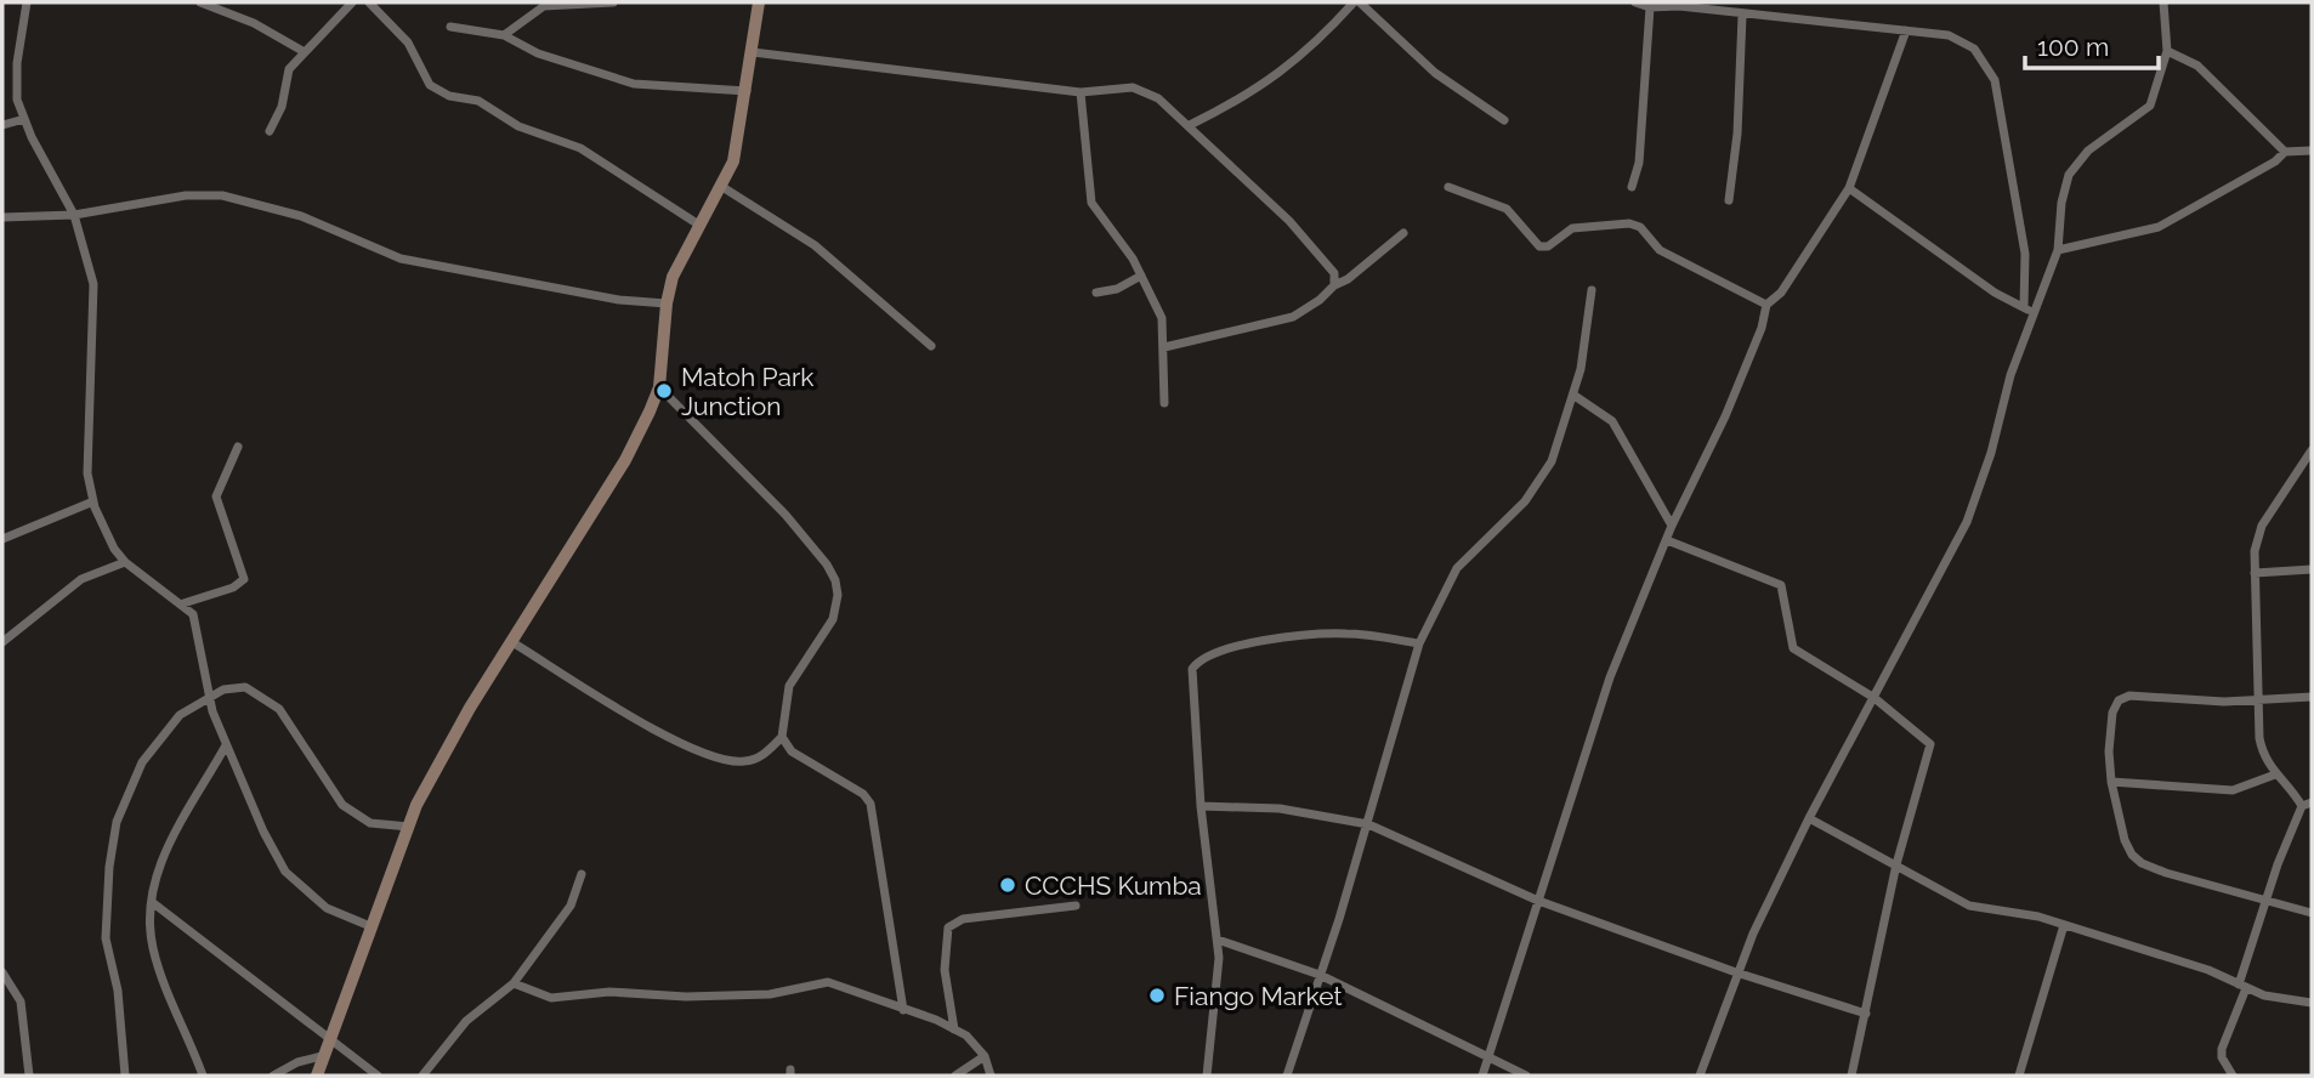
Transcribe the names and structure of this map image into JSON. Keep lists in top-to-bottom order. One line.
{"places":["Matoh Park Junction","CCCHS Kumba","Fiango Market"],"scale_bar":"100 m"}
